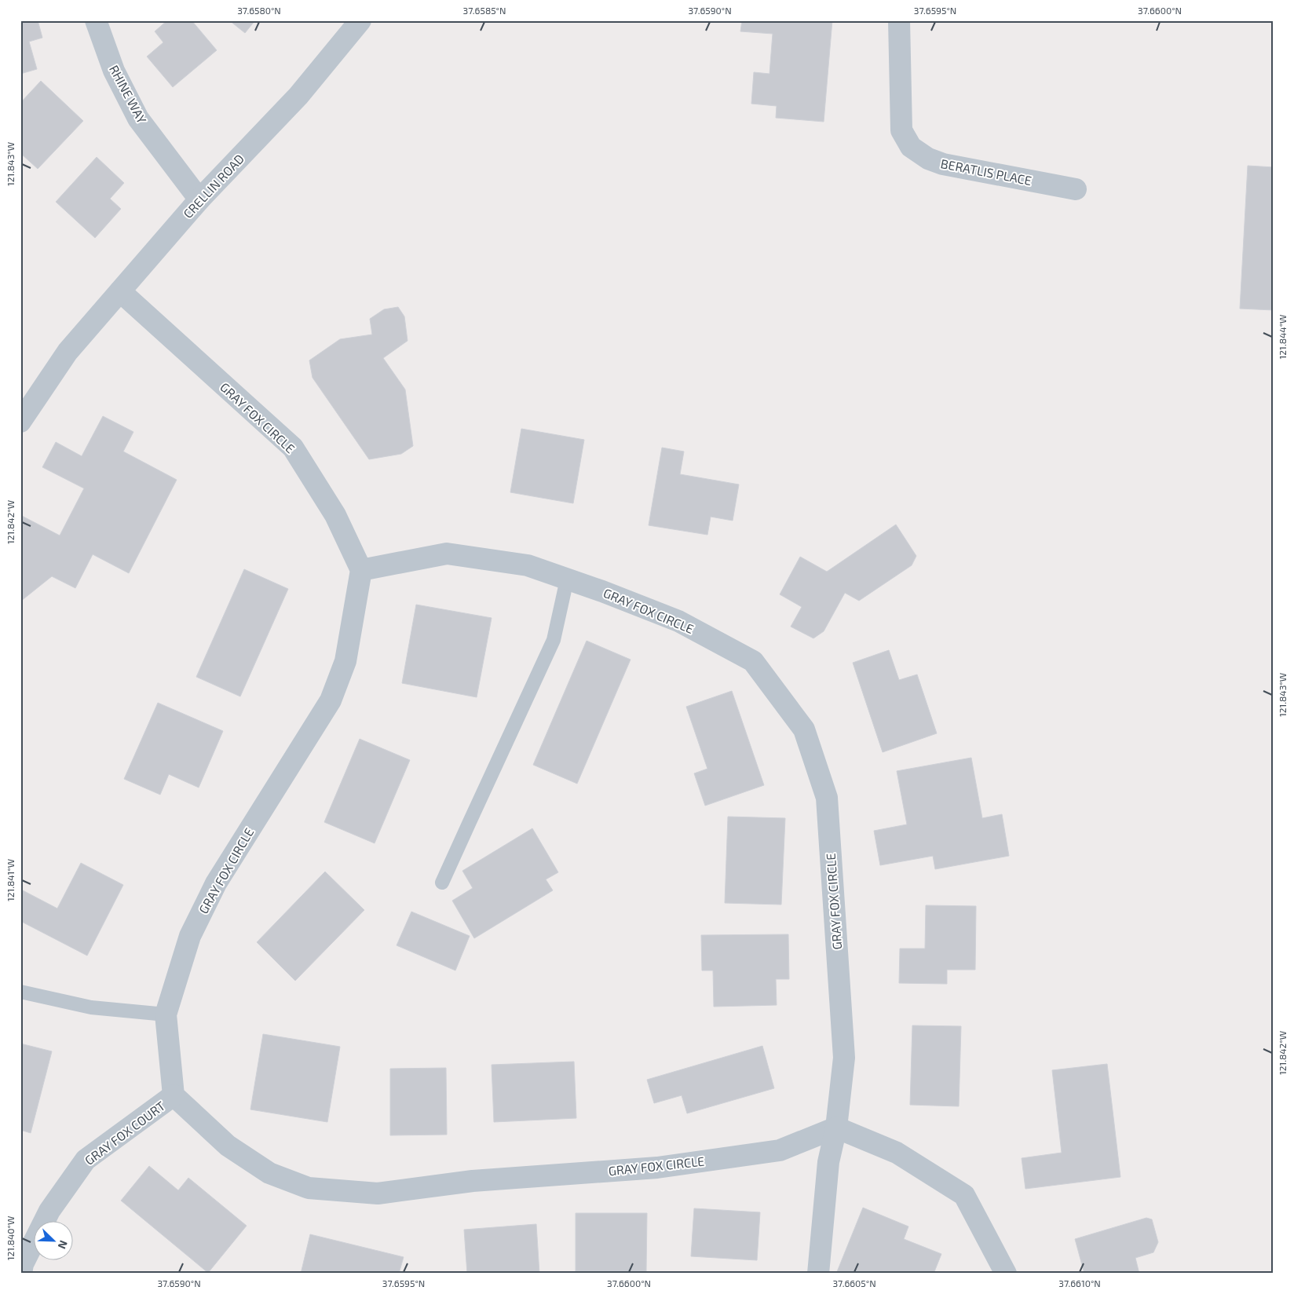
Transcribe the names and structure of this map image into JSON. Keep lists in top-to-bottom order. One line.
{"streets":{"street":["RHINE WAY","BERATLIS PLACE","CRELLIN ROAD","GRAY FOX CIRCLE","GRAY FOX COURT"]},"crossings":[["RHINE WAY","CRELLIN ROAD"],["CRELLIN ROAD","GRAY FOX CIRCLE"],["GRAY FOX CIRCLE","GRAY FOX COURT"]],"north":"bottom right","coordinates":["37.6580°N","37.6585°N","37.6590°N","37.6595°N","37.6600°N","121.843°W","121.844°W","121.842°W","121.841°W","121.840°W","37.6605°N","37.6610°N"]}
